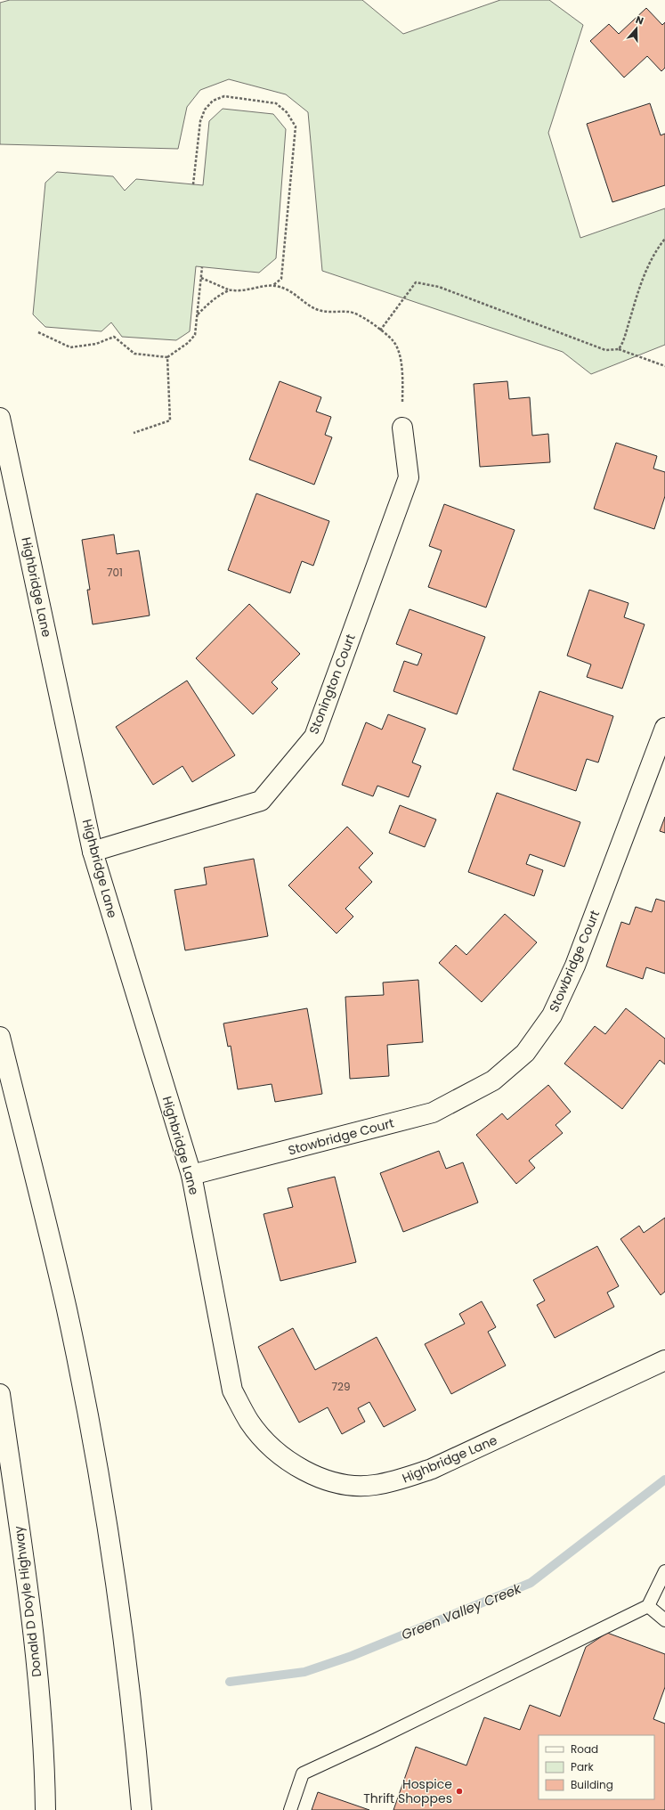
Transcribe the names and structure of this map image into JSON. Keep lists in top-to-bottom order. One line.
{"streets":{"main road":["Highbridge Lane","Stonington Court","Stowbridge Court","Donald D Doyle Highway"]},"crossings":[["Highbridge Lane","Stonington Court"],["Highbridge Lane","Stowbridge Court"]],"water":["Green Valley Creek"],"places":["Hospice Thrift Shoppes"],"house_numbers":["701","729"],"legend":["Road","Park","Building"],"north":"top"}
